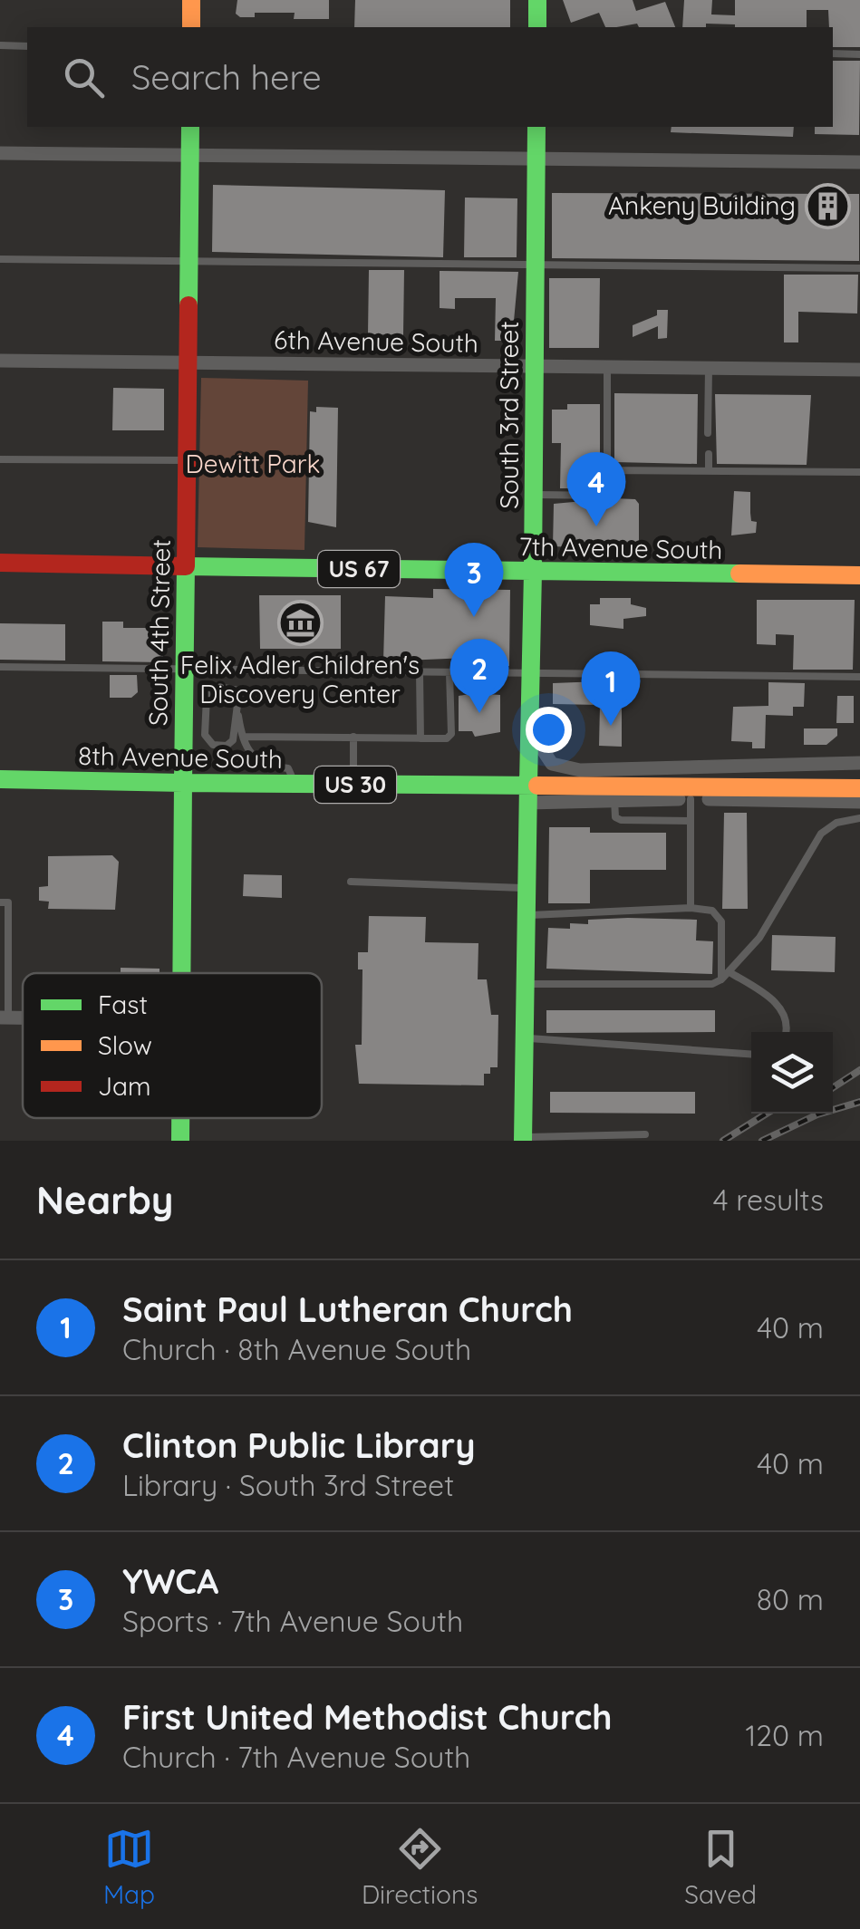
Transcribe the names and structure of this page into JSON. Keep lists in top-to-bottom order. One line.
{"streets":{"main road":["South 3rd Street","7th Avenue South","US 67","South 4th Street","8th Avenue South","US 30"],"street":["6th Avenue South"]},"crossings":[["6th Avenue South","South 3rd Street"],["6th Avenue South","South 4th Street"],["South 3rd Street","7th Avenue South"],["South 3rd Street","8th Avenue South"],["7th Avenue South","South 4th Street"],["South 4th Street","8th Avenue South"]],"parks":["Dewitt Park"],"places":{"building":["Ankeny Building"],"museum":["Felix Adler Children's Discovery Center"]},"legend":["Fast","Slow","Jam"],"page":{"search":"Search here","pins":["4","3","2","1"],"heading":["Nearby","4 results"],"list":[{"mark":"1","name":"Saint Paul Lutheran Church","note":"Church · 8th Avenue South","value":"40 m"},{"mark":"2","name":"Clinton Public Library","note":"Library · South 3rd Street","value":"40 m"},{"mark":"3","name":"YWCA","note":"Sports · 7th Avenue South","value":"80 m"},{"mark":"4","name":"First United Methodist Church","note":"Church · 7th Avenue South","value":"120 m"}],"nav":["Map","Directions","Saved"]}}
